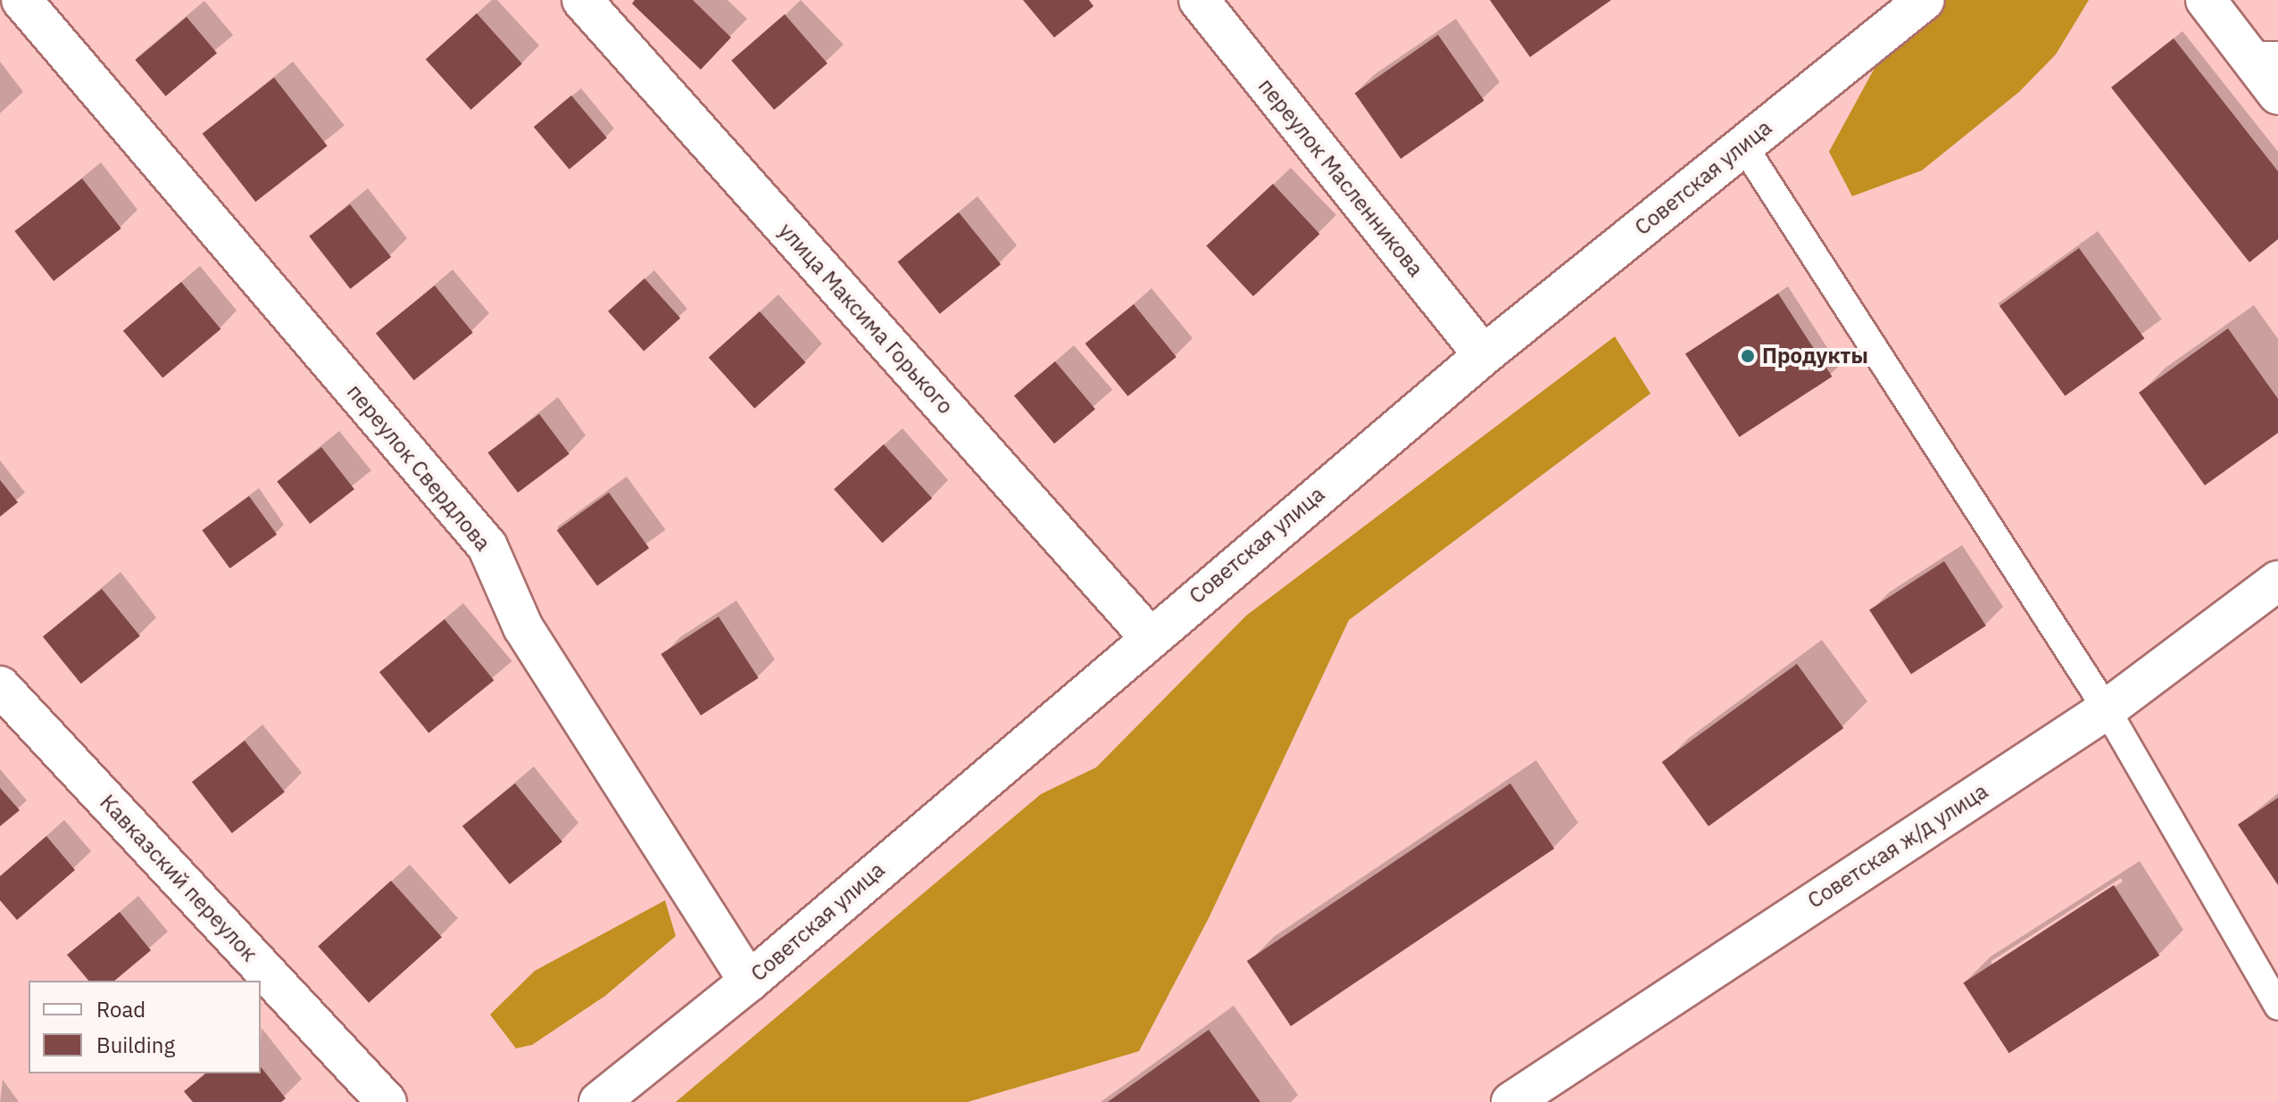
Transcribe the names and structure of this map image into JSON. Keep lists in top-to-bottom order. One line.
{"streets":{"street":["переулок Масленникова","Советская улица","улица Максима Горького","переулок Свердлова","Советская ж/д улица","Кавказский переулок"]},"crossings":[["переулок Масленникова","Советская улица"],["Советская улица","улица Максима Горького"],["Советская улица","переулок Свердлова"]],"places":["Продукты"],"legend":["Road","Building"]}
